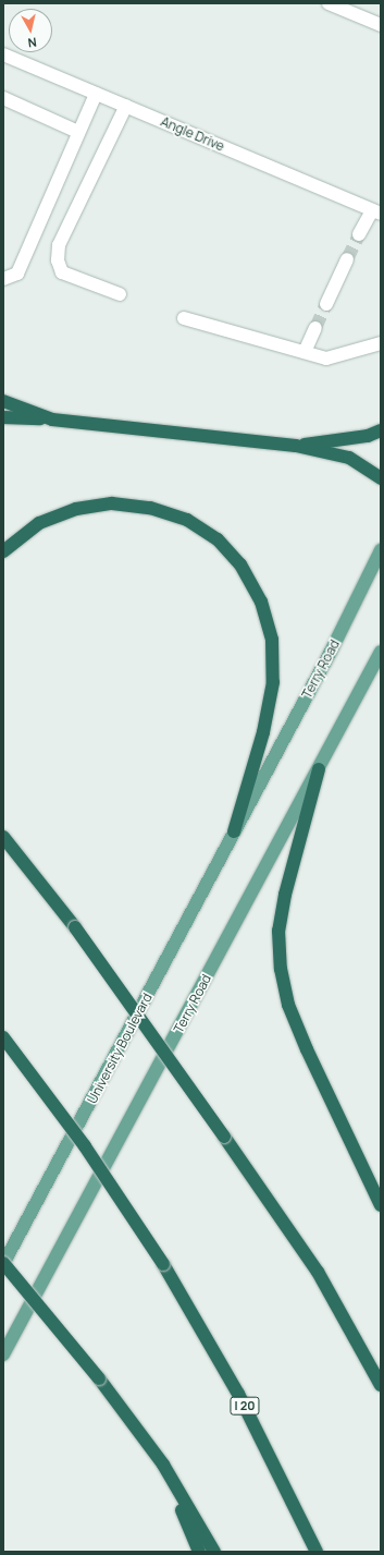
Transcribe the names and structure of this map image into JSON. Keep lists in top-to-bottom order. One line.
{"streets":{"highway":["I 20"],"main road":["Terry Road","University Boulevard"],"street":["Angle Drive"]},"crossings":[["Terry Road","University Boulevard"]],"north":"bottom"}
